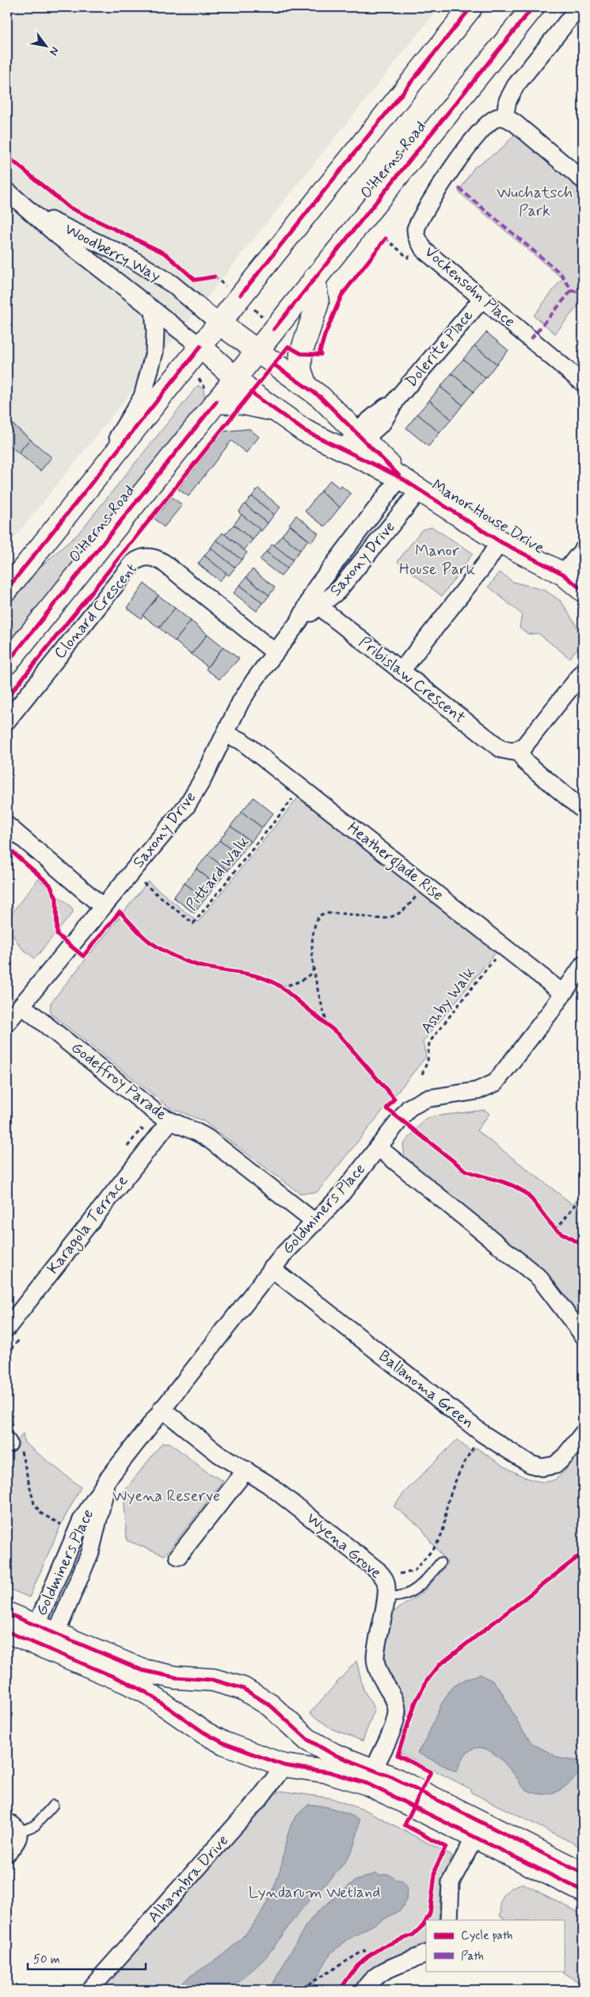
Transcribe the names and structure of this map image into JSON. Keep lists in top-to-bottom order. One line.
{"streets":{"street":["O'Herns Road","Woodberry Way","Vockensohn Place","Dolerite Place","Manor House Drive","Saxony Drive","Clonard Crescent","Pribislaw Crescent","Heatherglade Rise","Godeffroy Parade","Goldminers Place","Karagola Terrace","Ballanoma Green","Wyena Grove","Alhambra Drive"],"path":["Pittard Walk","Ashby Walk"]},"crossings":[["O'Herns Road","Manor House Drive"],["Woodberry Way","Manor House Drive"],["Vockensohn Place","Dolerite Place"],["Dolerite Place","Manor House Drive"],["Manor House Drive","Saxony Drive"],["Saxony Drive","Clonard Crescent"],["Saxony Drive","Pribislaw Crescent"],["Saxony Drive","Heatherglade Rise"],["Saxony Drive","Godeffroy Parade"],["Heatherglade Rise","Pittard Walk"],["Heatherglade Rise","Ashby Walk"],["Heatherglade Rise","Goldminers Place"],["Godeffroy Parade","Goldminers Place"],["Godeffroy Parade","Karagola Terrace"],["Goldminers Place","Ballanoma Green"],["Goldminers Place","Wyena Grove"]],"parks":["Wuchatsch Park","Manor House Park","Wyena Reserve","Lyndarum Wetland"],"legend":["Cycle path","Path"],"scale_bar":"50 m","north":"bottom right"}
